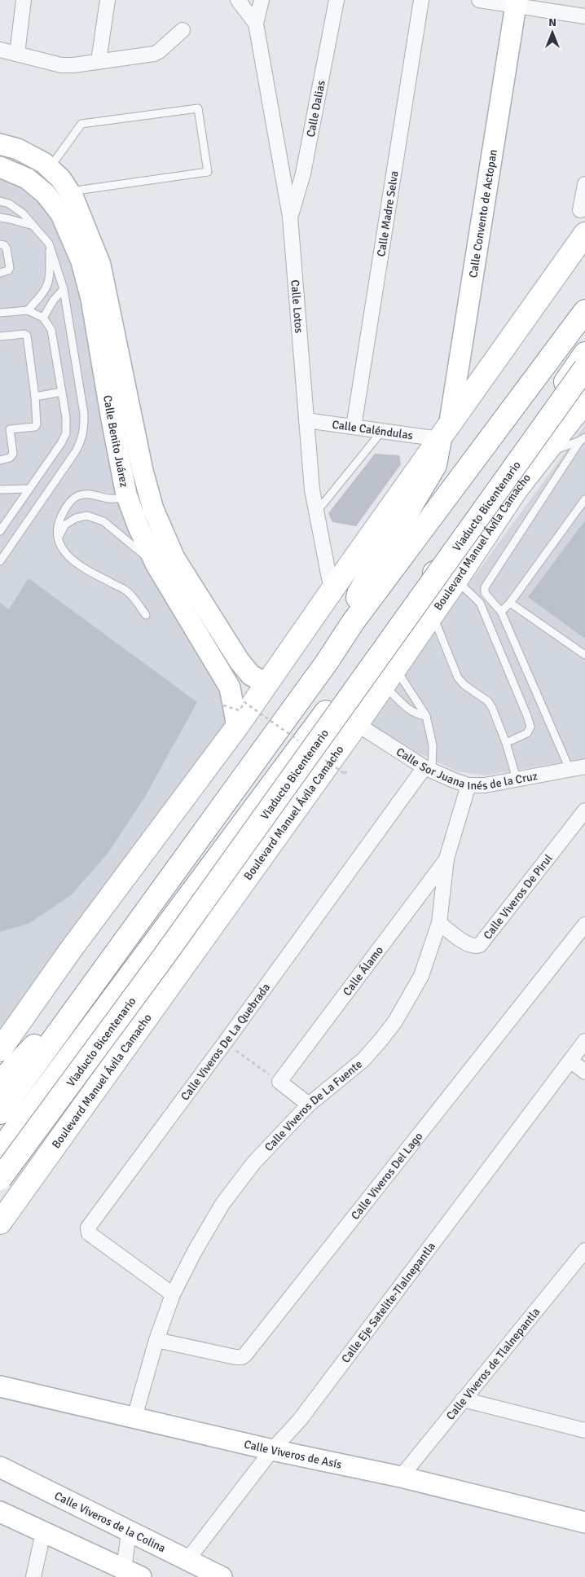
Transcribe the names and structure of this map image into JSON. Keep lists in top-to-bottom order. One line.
{"streets":{"main road":["Viaducto Bicentenario","Boulevard Manuel Ávila Camacho"],"street":["Calle Dalias","Calle Madre Selva","Calle Convento de Actopan","Calle Lotos","Calle Caléndulas","Calle Benito Juárez","Calle Sor Juana Inés de la Cruz","Calle Viveros De Pirul","Calle Álamo","Calle Viveros De La Quebrada","Calle Viveros De La Fuente","Calle Viveros Del Lago","Calle Eje Satelite-Tlalnepantla","Calle Viveros de Tlalnepantla","Calle Viveros de Asís","Calle Viveros de la Colina"]},"crossings":[["Calle Dalias","Calle Lotos"],["Calle Madre Selva","Calle Caléndulas"],["Calle Convento de Actopan","Calle Caléndulas"],["Calle Lotos","Calle Caléndulas"],["Boulevard Manuel Ávila Camacho","Calle Sor Juana Inés de la Cruz"],["Calle Sor Juana Inés de la Cruz","Calle Viveros De La Quebrada"],["Calle Sor Juana Inés de la Cruz","Calle Viveros De La Fuente"],["Calle Viveros De Pirul","Calle Viveros De La Fuente"],["Calle Álamo","Calle Viveros De La Fuente"],["Calle Viveros De La Quebrada","Calle Viveros De La Fuente"],["Calle Viveros De La Fuente","Calle Viveros Del Lago"],["Calle Viveros De La Fuente","Calle Viveros de Asís"],["Calle Eje Satelite-Tlalnepantla","Calle Viveros de Asís"],["Calle Eje Satelite-Tlalnepantla","Calle Viveros de la Colina"],["Calle Viveros de Tlalnepantla","Calle Viveros de Asís"]],"north":"top"}
